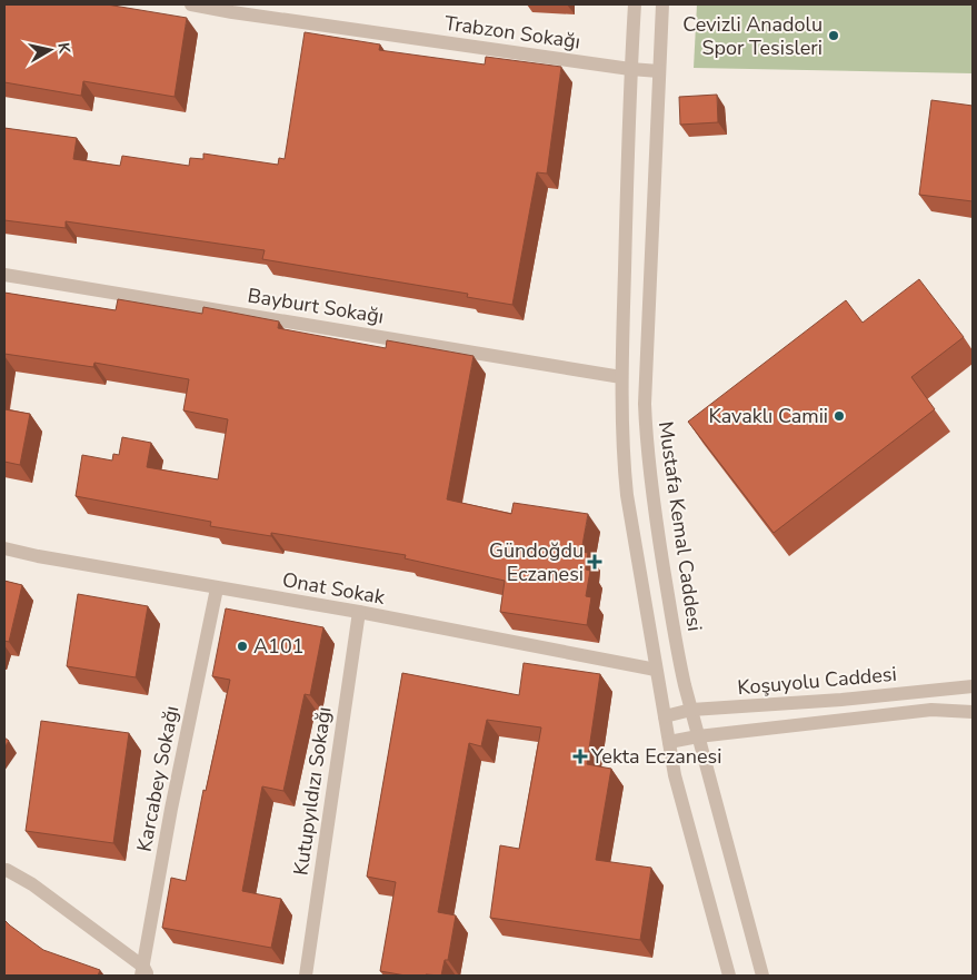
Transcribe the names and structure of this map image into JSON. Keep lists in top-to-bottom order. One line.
{"streets":{"street":["Trabzon Sokağı","Bayburt Sokağı","Mustafa Kemal Caddesi","Onat Sokak","Koşuyolu Caddesi","Karcabey Sokağı","Kutupyıldızı Sokağı"]},"crossings":[["Trabzon Sokağı","Mustafa Kemal Caddesi"],["Mustafa Kemal Caddesi","Koşuyolu Caddesi"],["Onat Sokak","Karcabey Sokağı"],["Onat Sokak","Kutupyıldızı Sokağı"]],"places":{"other":["Cevizli Anadolu Spor Tesisleri","Kavaklı Camii","A101"],"health":["Gündoğdu Eczanesi","Yekta Eczanesi"]},"north":"right"}
